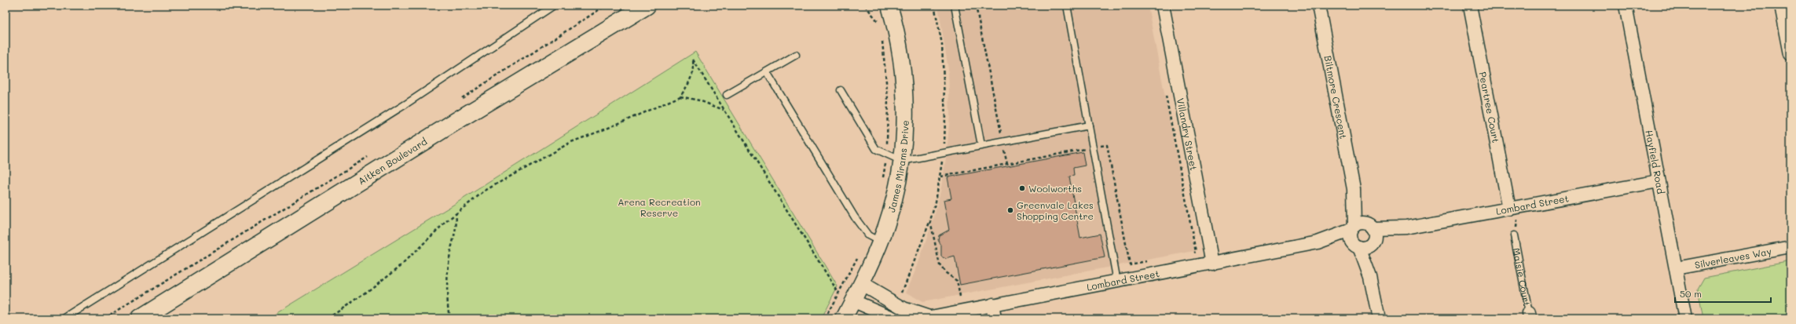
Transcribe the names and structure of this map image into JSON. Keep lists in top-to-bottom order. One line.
{"streets":{"main road":["Aitken Boulevard"],"street":["Biltmore Crescent","Peartree Court","Villandry Street","Hayfield Road","James Mirams Drive","Lombard Street","Silverleaves Way"],"lane":["Maisie Court"]},"crossings":[["Biltmore Crescent","Lombard Street"],["Peartree Court","Lombard Street"],["Villandry Street","Lombard Street"],["Hayfield Road","Lombard Street"],["Hayfield Road","Silverleaves Way"],["James Mirams Drive","Lombard Street"]],"parks":["Arena Recreation Reserve"],"places":["Woolworths","Greenvale Lakes Shopping Centre"],"scale_bar":"50 m"}
